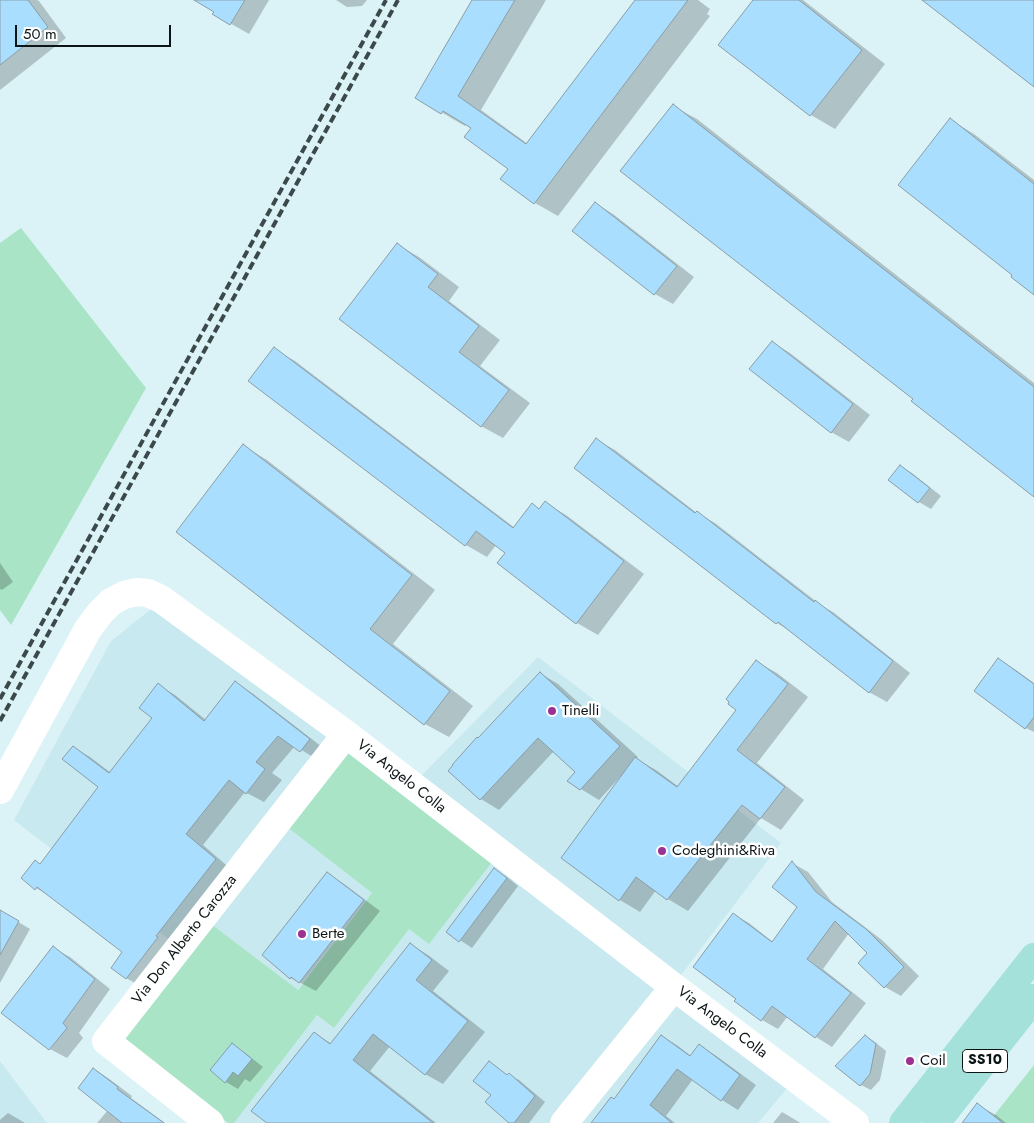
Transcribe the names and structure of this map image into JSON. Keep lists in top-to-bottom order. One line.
{"streets":{"main road":["SS10"],"street":["Via Angelo Colla","Via Don Alberto Carozza"]},"crossings":[["Via Angelo Colla","Via Don Alberto Carozza"]],"places":["Tinelli","Codeghini&Riva","Berte","Coil"],"scale_bar":"50 m"}
